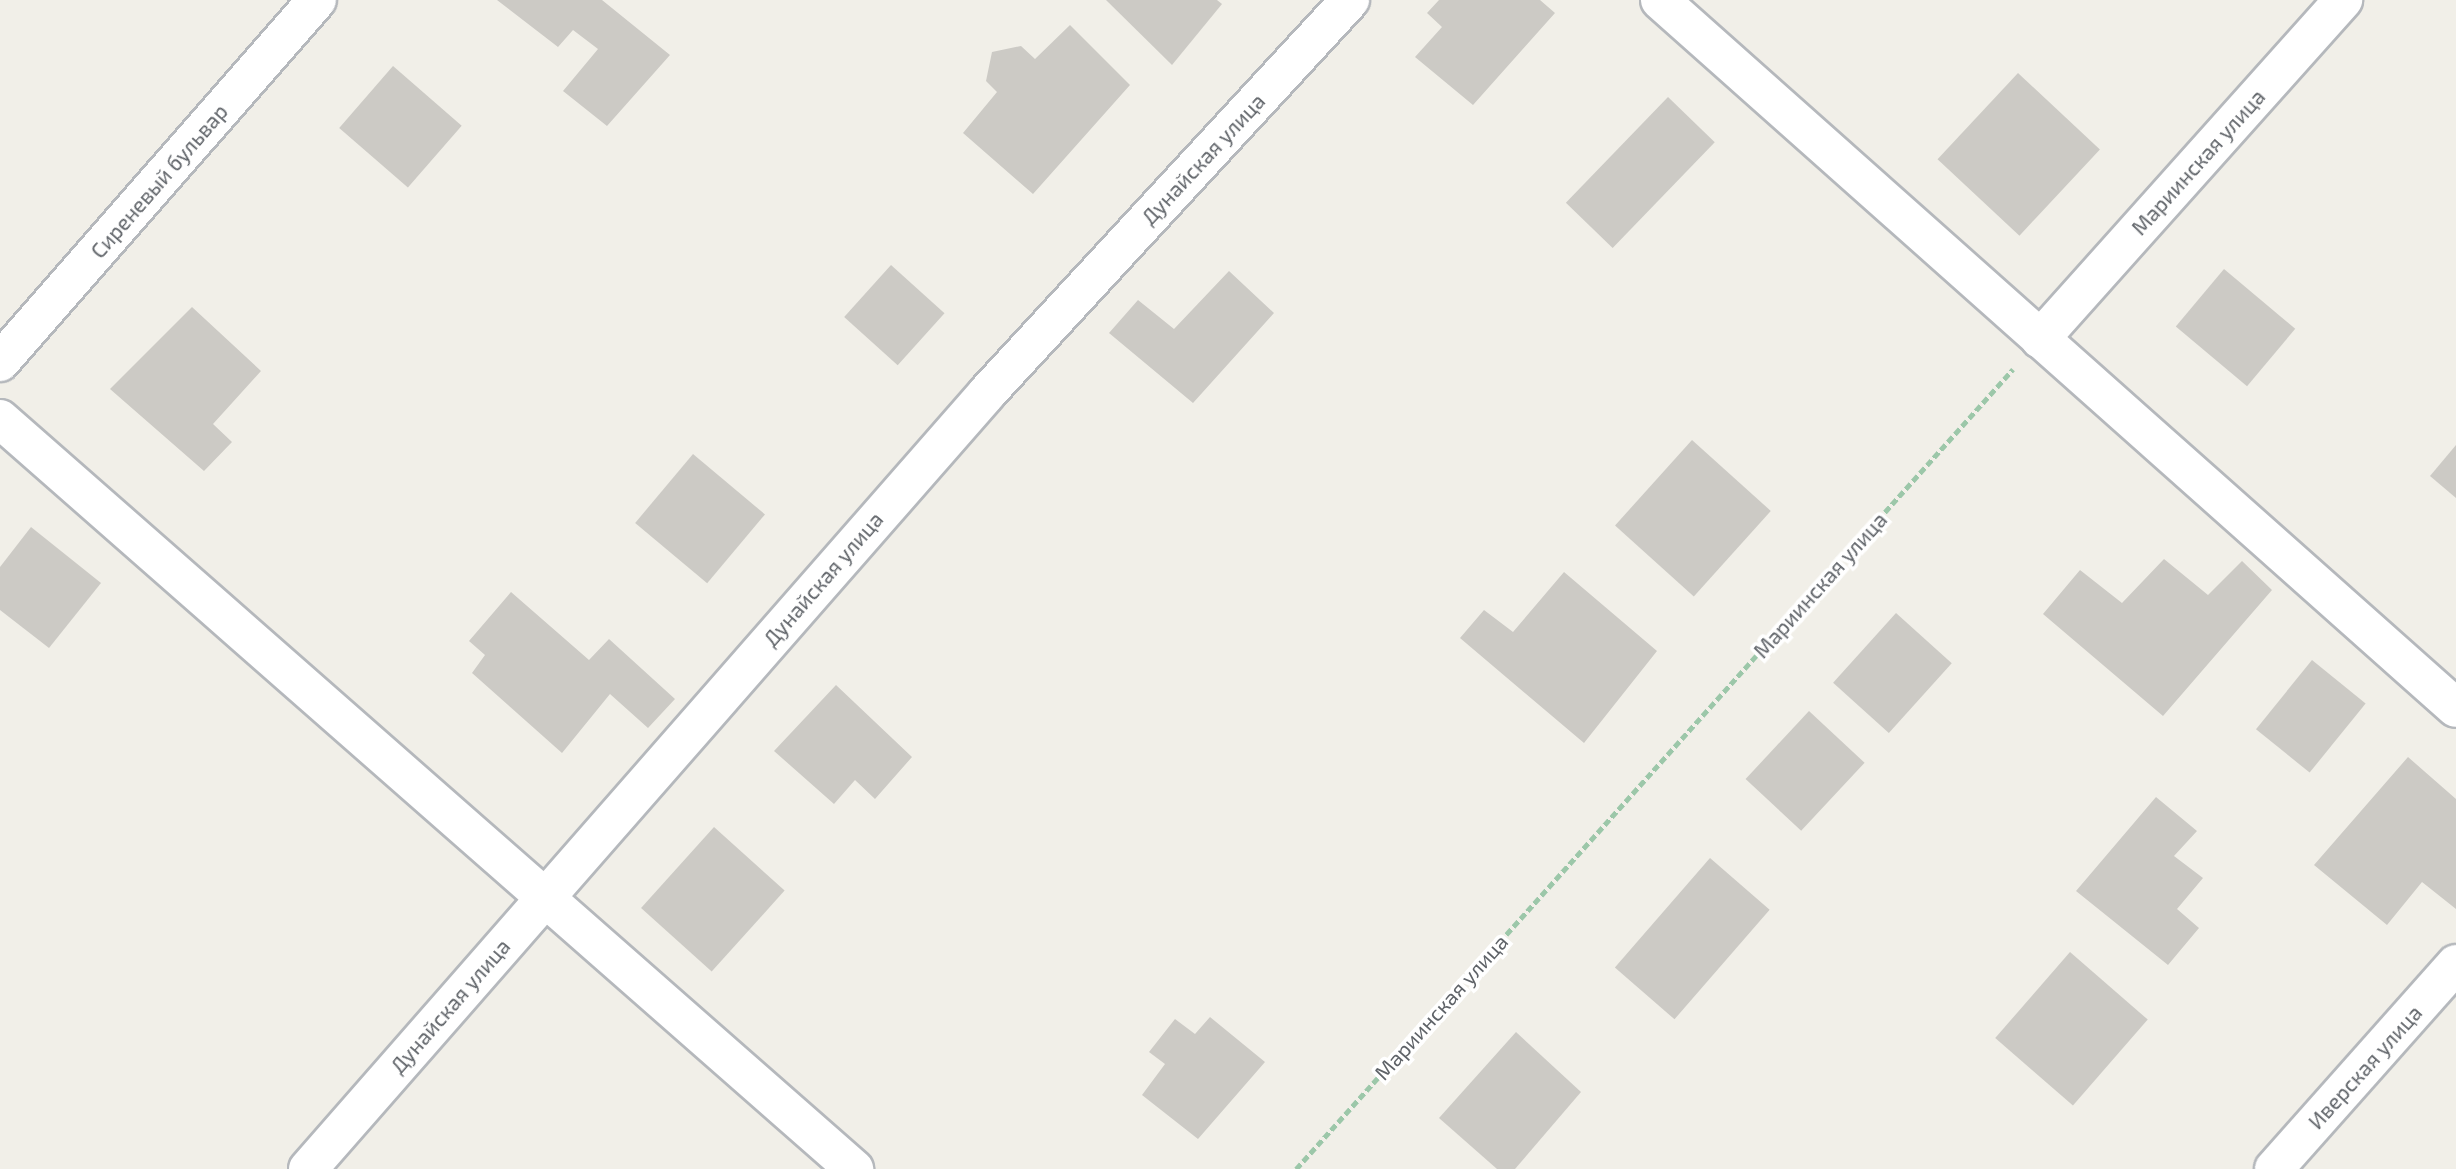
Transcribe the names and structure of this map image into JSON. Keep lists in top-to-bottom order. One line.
{"streets":{"street":["Дунайская улица","Мариинская улица","Сиреневый бульвар","Иверская улица"]}}
